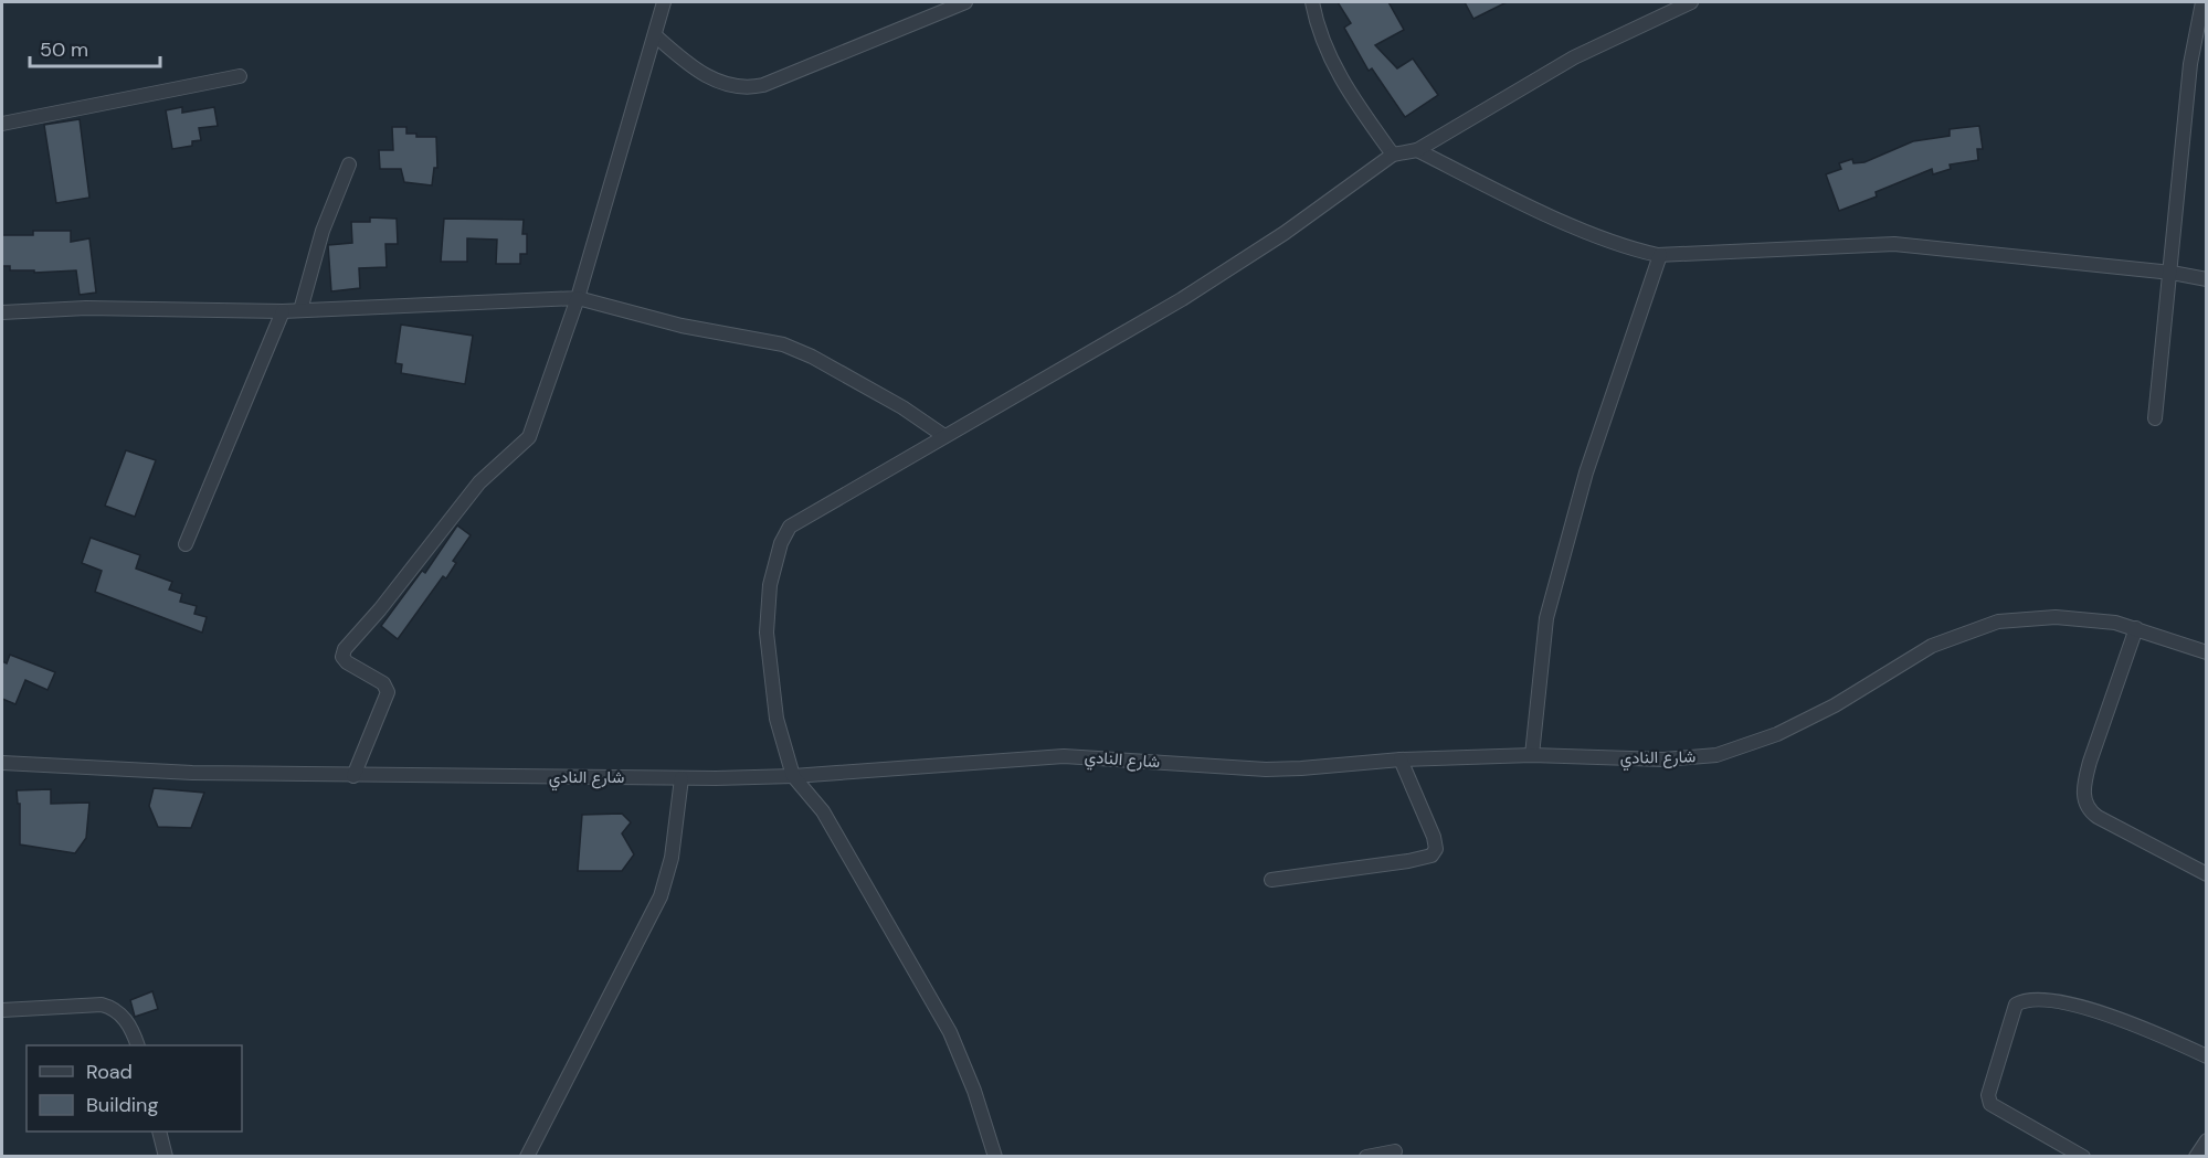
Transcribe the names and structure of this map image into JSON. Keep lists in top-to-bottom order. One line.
{"streets":{"street":["شارع النادي"]},"legend":["Road","Building"],"scale_bar":"50 m"}
